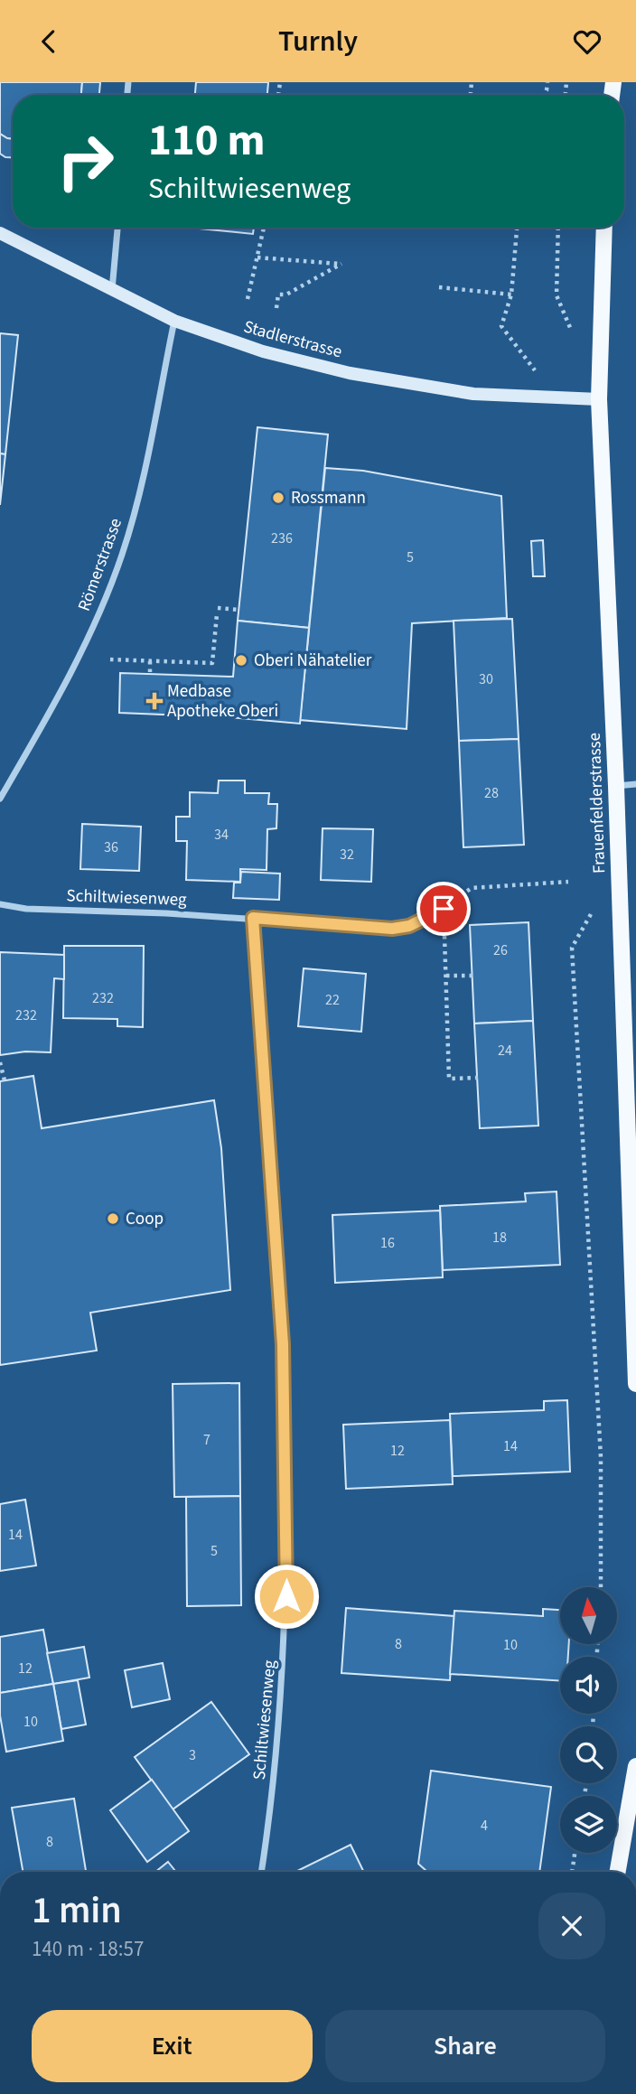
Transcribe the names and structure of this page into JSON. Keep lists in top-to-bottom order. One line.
{"streets":{"main road":["Stadlerstrasse","Frauenfelderstrasse"],"street":["Römerstrasse","Schiltwiesenweg"]},"crossings":[["Stadlerstrasse","Römerstrasse"],["Stadlerstrasse","Frauenfelderstrasse"]],"places":{"other":["Rossmann","Oberi Nähatelier","Coop"],"health":["Medbase Apotheke Oberi"]},"house_numbers":["236","5","30","28","34","36","32","26","232","22","232","24","18","16","7","14","12","14","5","8","10","12","10","3","4","8"],"north":"top","page":{"header":"Turnly","turn":["110 m","Schiltwiesenweg"],"heading":["1 min","140 m · 18:57"],"buttons":["Exit","Share"]}}
